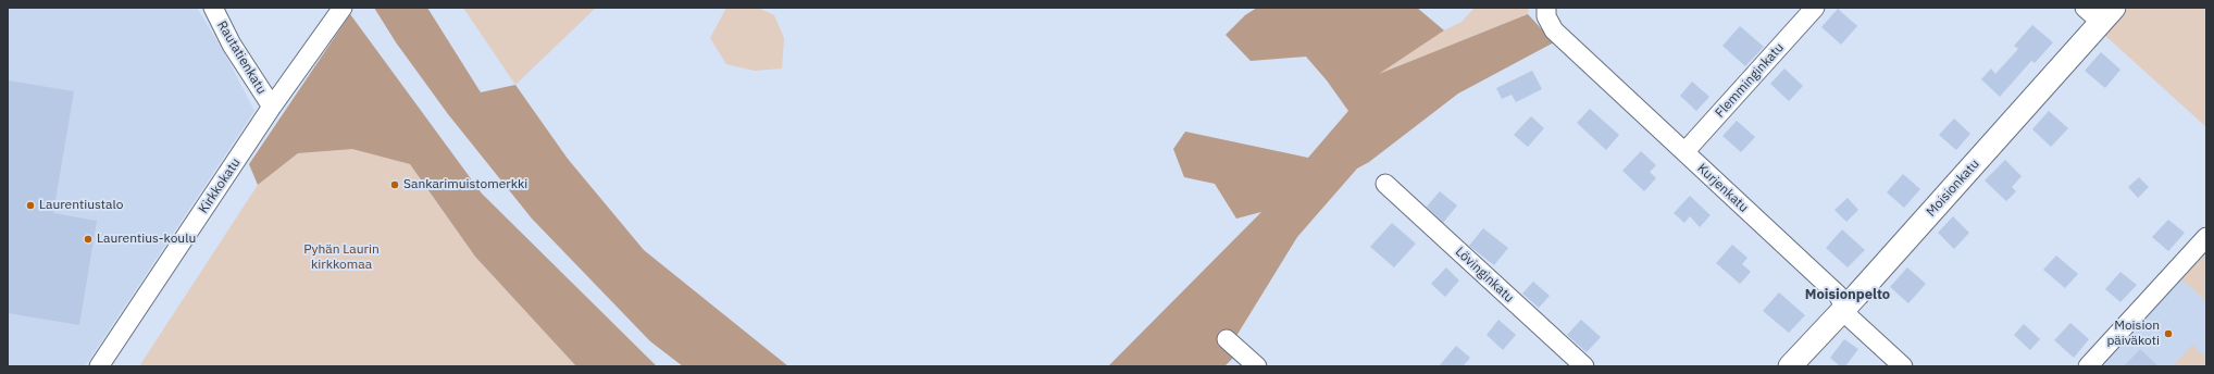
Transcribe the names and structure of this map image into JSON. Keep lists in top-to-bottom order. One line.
{"streets":{"street":["Rautatienkatu","Flemminginkatu","Kirkkokatu","Kurjenkatu","Moisionkatu","Lövinginkatu"]},"crossings":[["Rautatienkatu","Kirkkokatu"],["Flemminginkatu","Kurjenkatu"],["Kurjenkatu","Moisionkatu"]],"districts":["Moisionpelto"],"parks":["Pyhän Laurin kirkkomaa"],"places":["Sankarimuistomerkki","Laurentiustalo","Laurentius-koulu","Moision päiväkoti"]}
